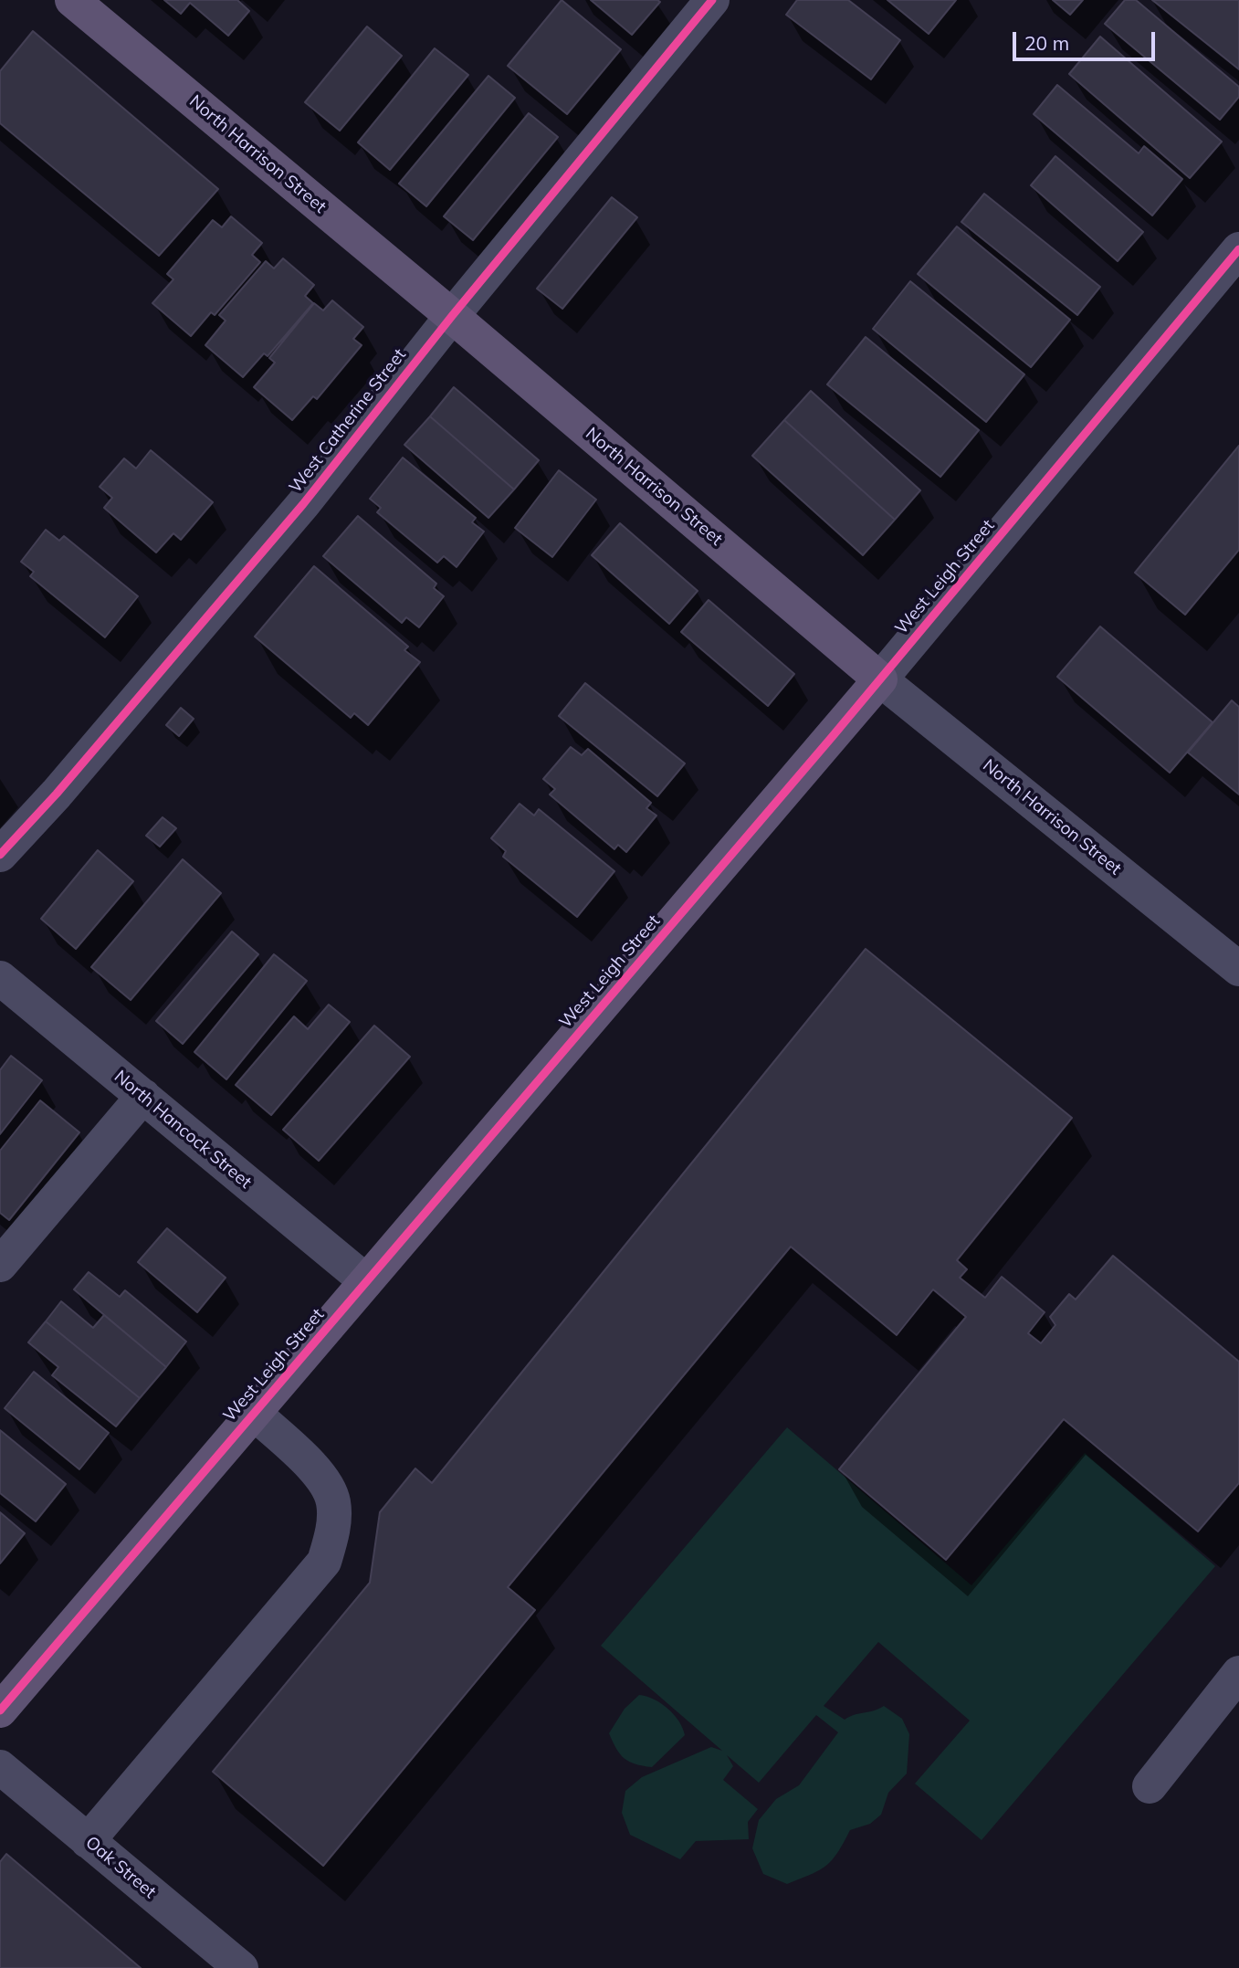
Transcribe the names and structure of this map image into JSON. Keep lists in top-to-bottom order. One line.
{"streets":{"main road":["North Harrison Street","West Leigh Street"],"street":["West Catherine Street","North Hancock Street","Oak Street"]},"crossings":[["North Harrison Street","West Catherine Street"],["North Harrison Street","West Leigh Street"],["West Leigh Street","North Hancock Street"]],"scale_bar":"20 m"}
